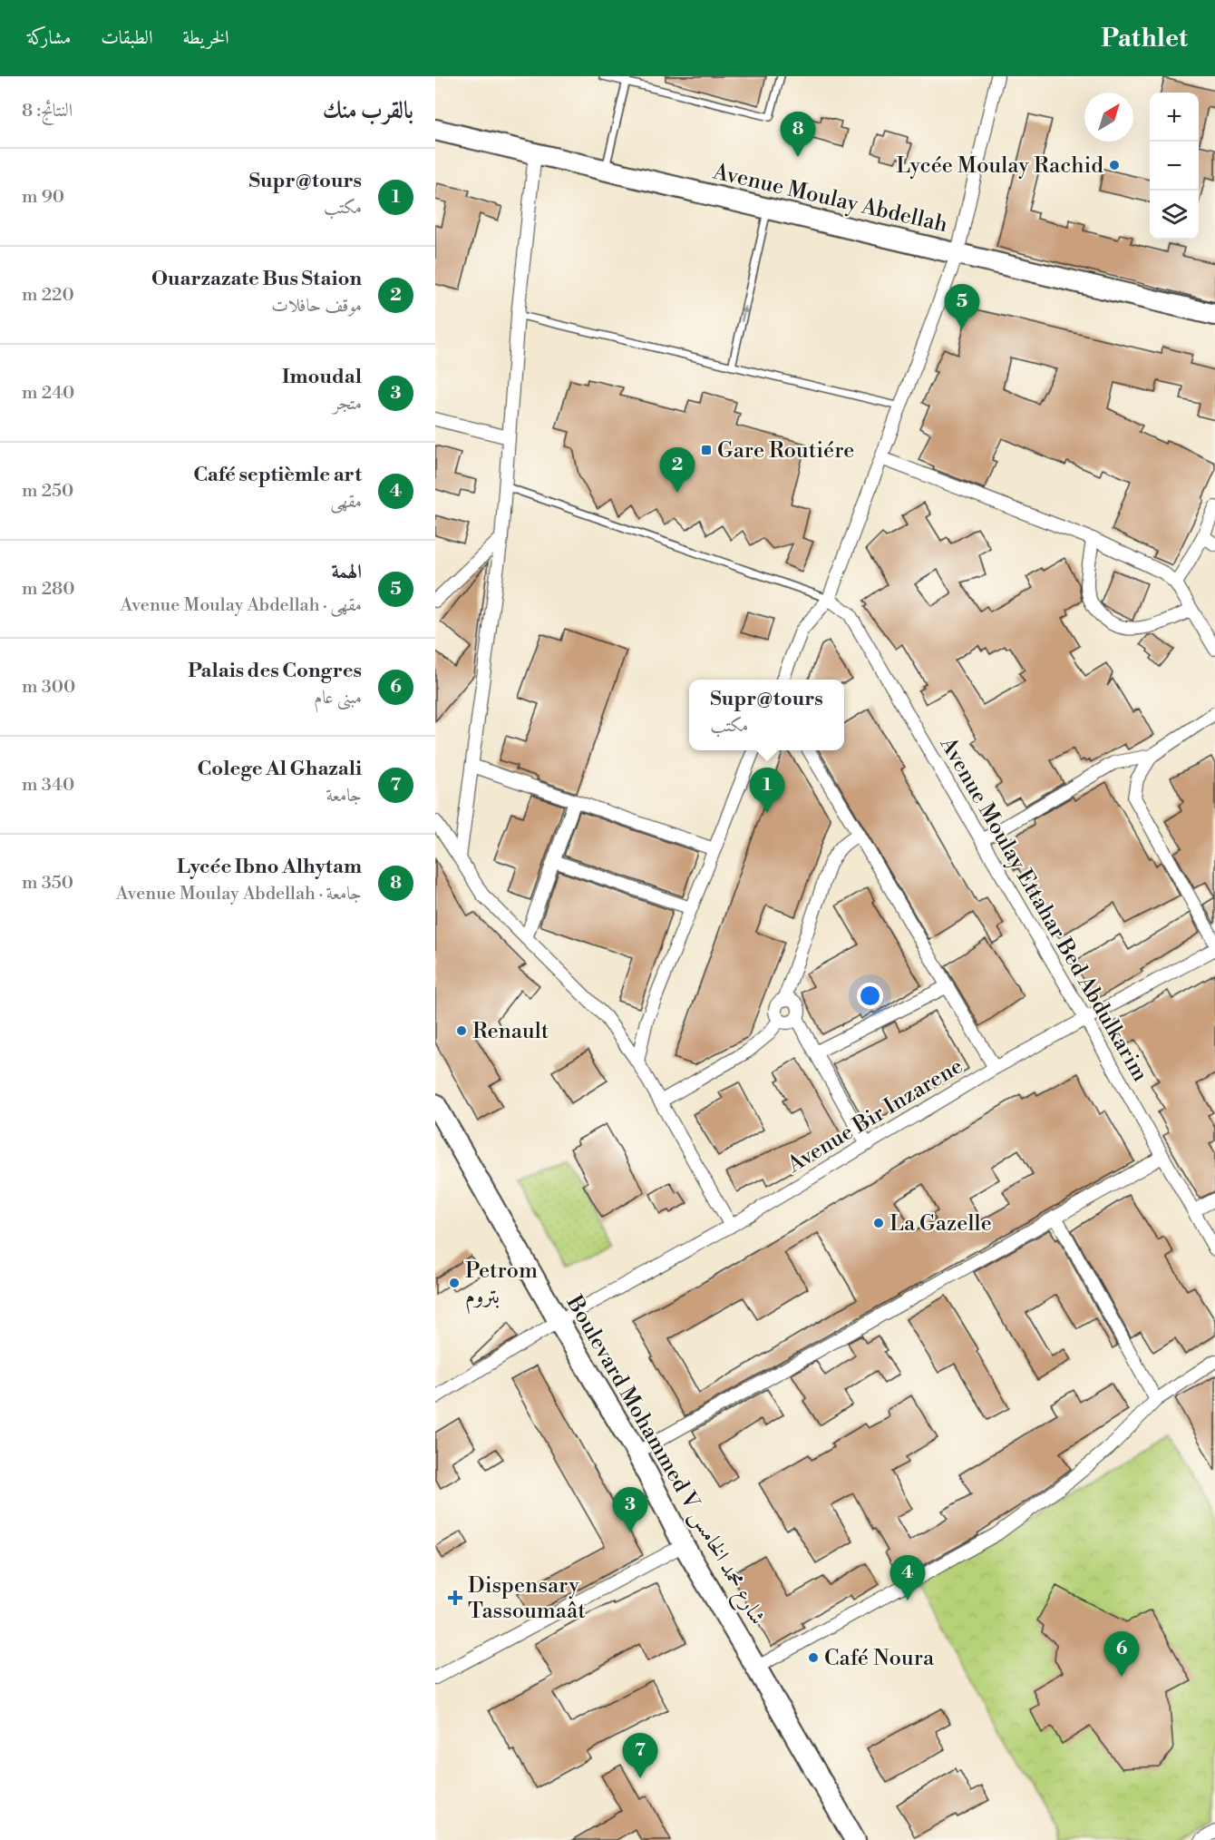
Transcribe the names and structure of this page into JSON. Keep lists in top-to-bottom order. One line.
{"streets":{"main road":["Avenue Moulay Abdellah","Boulevard Mohammed V شارع محمد الخامس"],"street":["Avenue Moulay Ettahar Bed Abdulkarim","Avenue Bir Inzarene"]},"crossings":[["Avenue Moulay Ettahar Bed Abdulkarim","Avenue Bir Inzarene"],["Avenue Bir Inzarene","Boulevard Mohammed V شارع محمد الخامس"]],"places":{"other":["Lycée Moulay Rachid","Renault","La Gazelle","Petrom بتروم","Café Noura"],"transit":["Gare Routiére"],"health":["Dispensary Tassoumaât"]},"north":"top right","page":{"header":"Pathlet","nav":["الخريطة","الطبقات","مشاركة"],"heading":["بالقرب منك","النتائج: 8"],"map_buttons":["+","−"],"pins":["8","5","2","1","3","4","6","7"],"list":[{"mark":"1","name":"Supr@tours","note":"مكتب","value":"90 m"},{"mark":"2","name":"Ouarzazate Bus Staion","note":"موقف حافلات","value":"220 m"},{"mark":"3","name":"Imoudal","note":"متجر","value":"240 m"},{"mark":"4","name":"Café septièmle art","note":"مقهى","value":"250 m"},{"mark":"5","name":"الهمة","note":"مقهى · Avenue Moulay Abdellah","value":"280 m"},{"mark":"6","name":"Palais des Congres","note":"مبنى عام","value":"300 m"},{"mark":"7","name":"Colege Al Ghazali","note":"جامعة","value":"340 m"},{"mark":"8","name":"Lycée Ibno Alhytam","note":"جامعة · Avenue Moulay Abdellah","value":"350 m"}],"popup":["Supr@tours","مكتب"]}}
